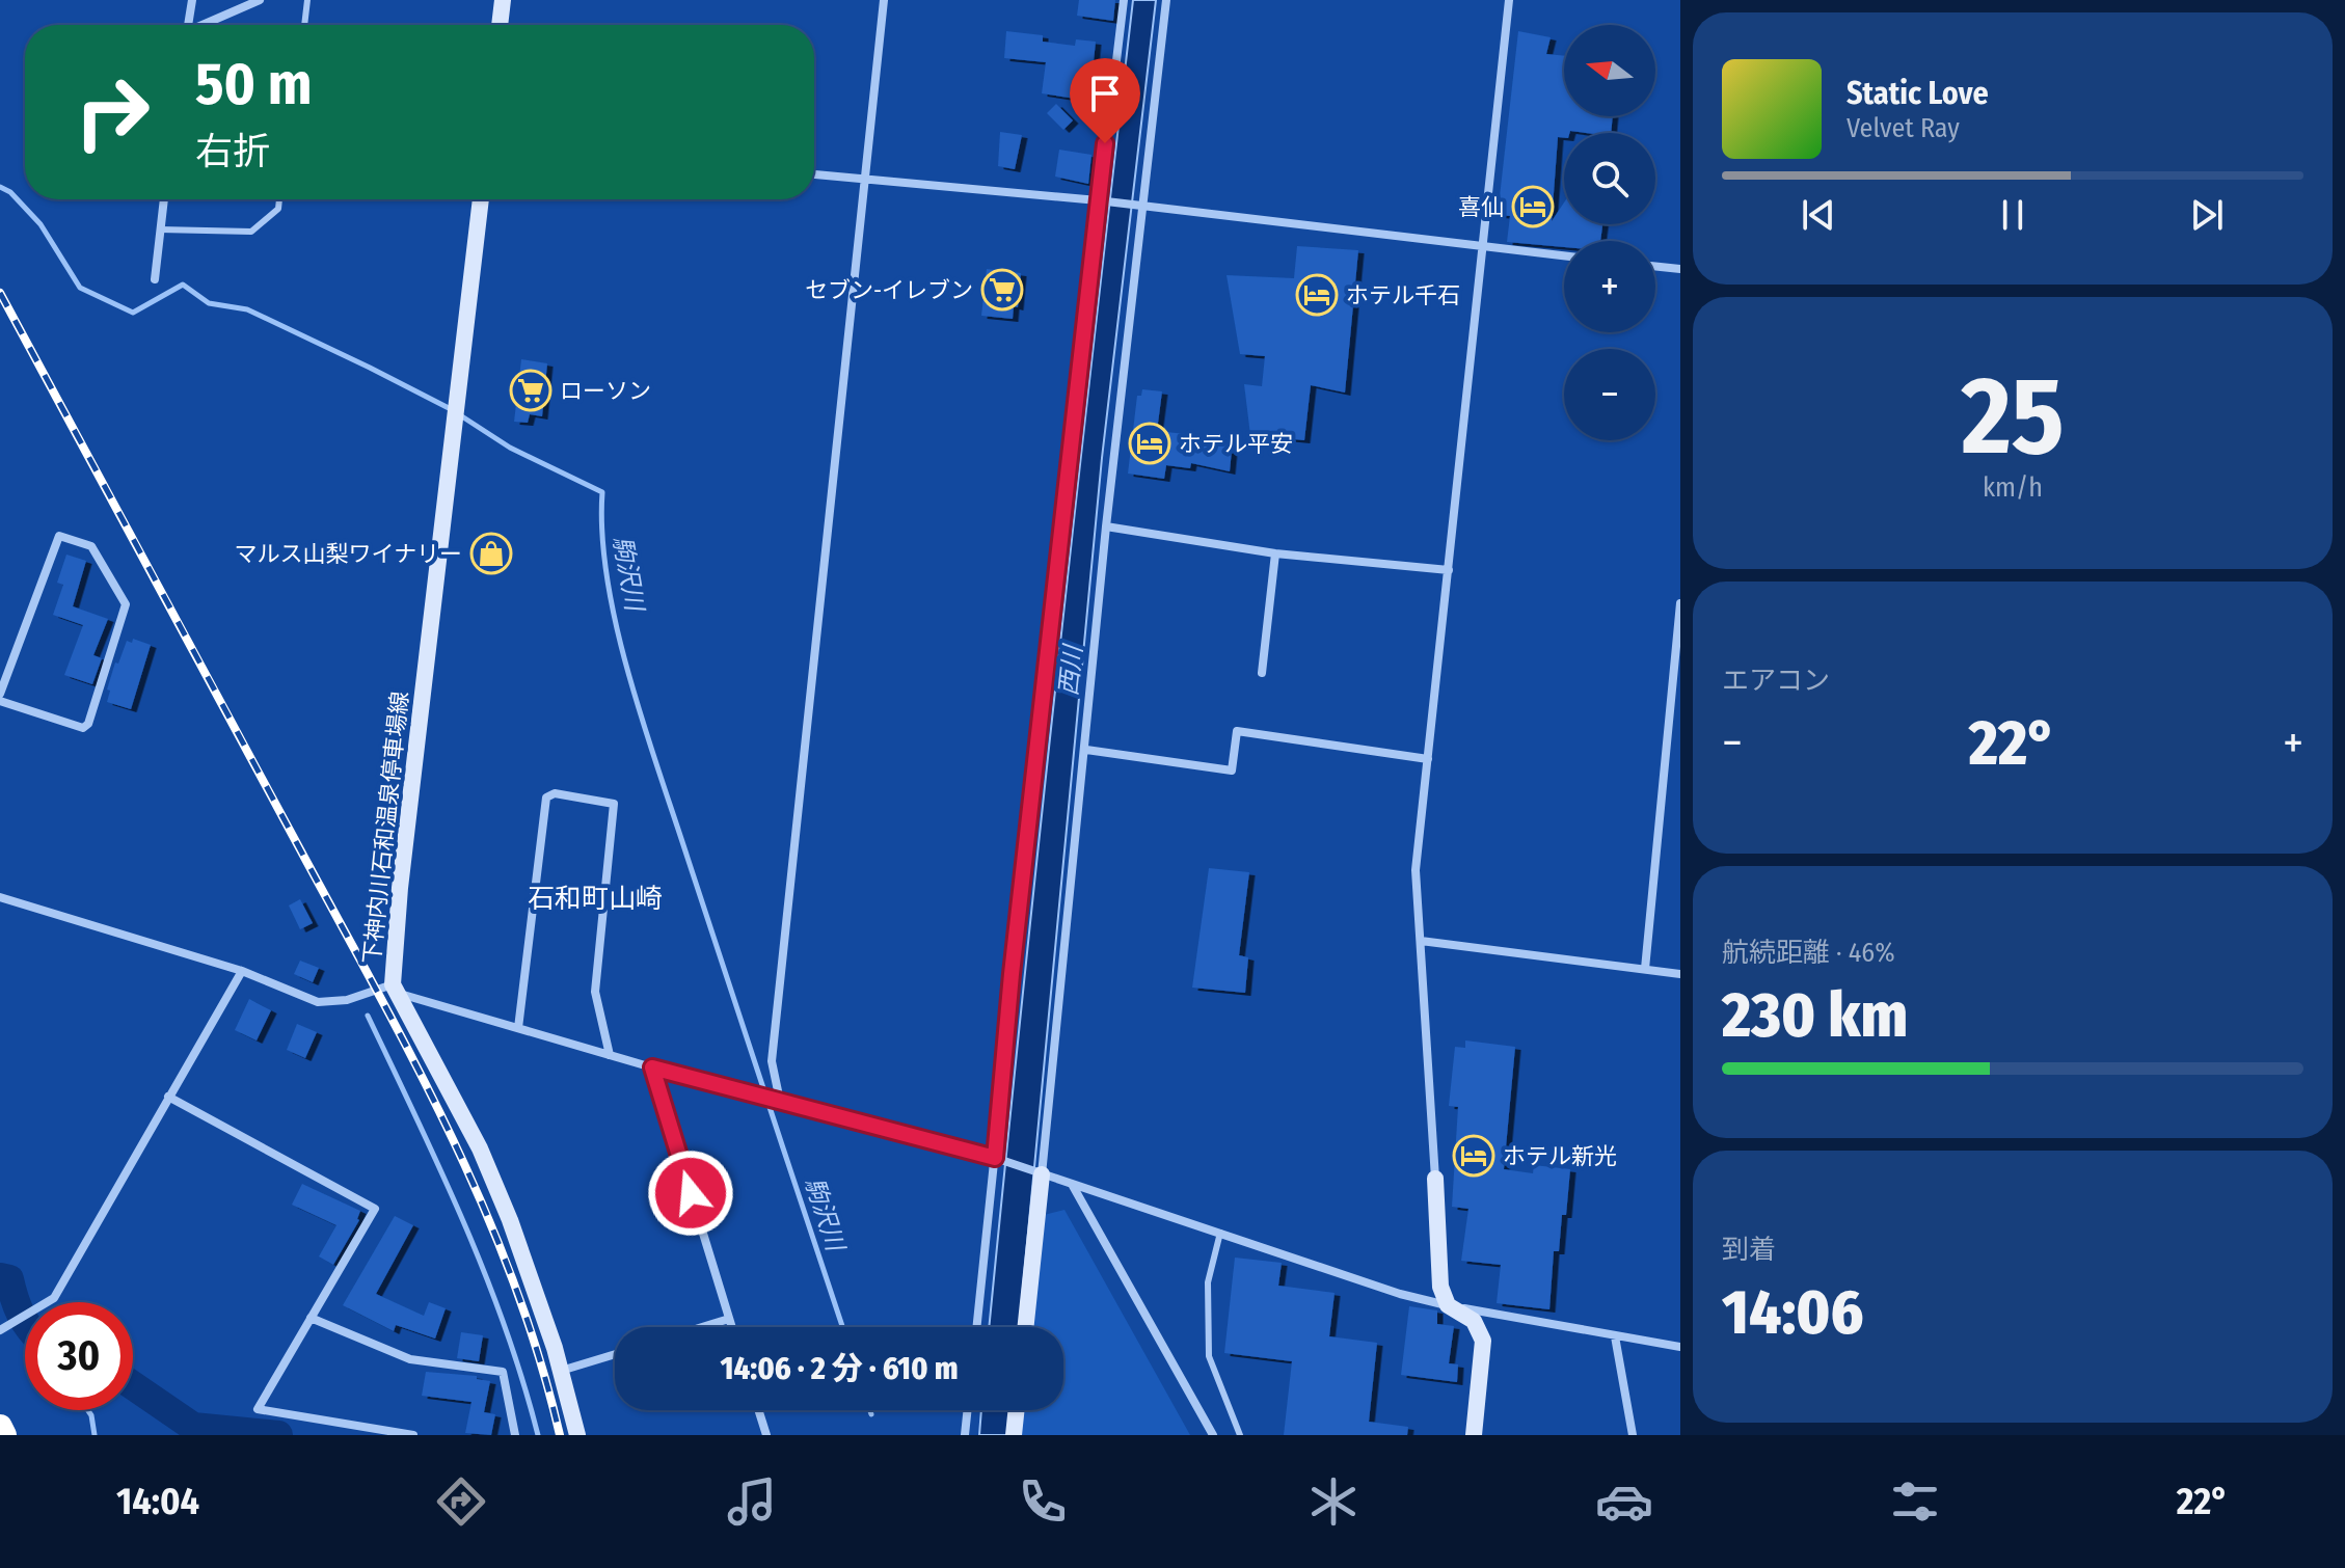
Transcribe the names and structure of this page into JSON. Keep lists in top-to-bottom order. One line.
{"streets":{"main road":["下神内川石和温泉停車場線"]},"districts":["石和町山崎"],"water":["駒沢川","西川"],"places":{"hotel":["喜仙","ホテル千石","ホテル平安","ホテル新光"],"supermarket":["セブン-イレブン","ローソン"],"shop":["マルス山梨ワイナリー"]},"north":"left","page":{"map_buttons":["+","−"],"turn":["50 m","右折"],"song":["Static Love","Velvet Ray"],"tile":[["25","km/h"],"エアコン",["航続距離 · 46%","230 km"],["到着","14:06"]],"heat":["−","22°","+"],"limit":"30","trip":"14:06 · 2 分 · 610 m","tabs":["14:04","22°"]}}
